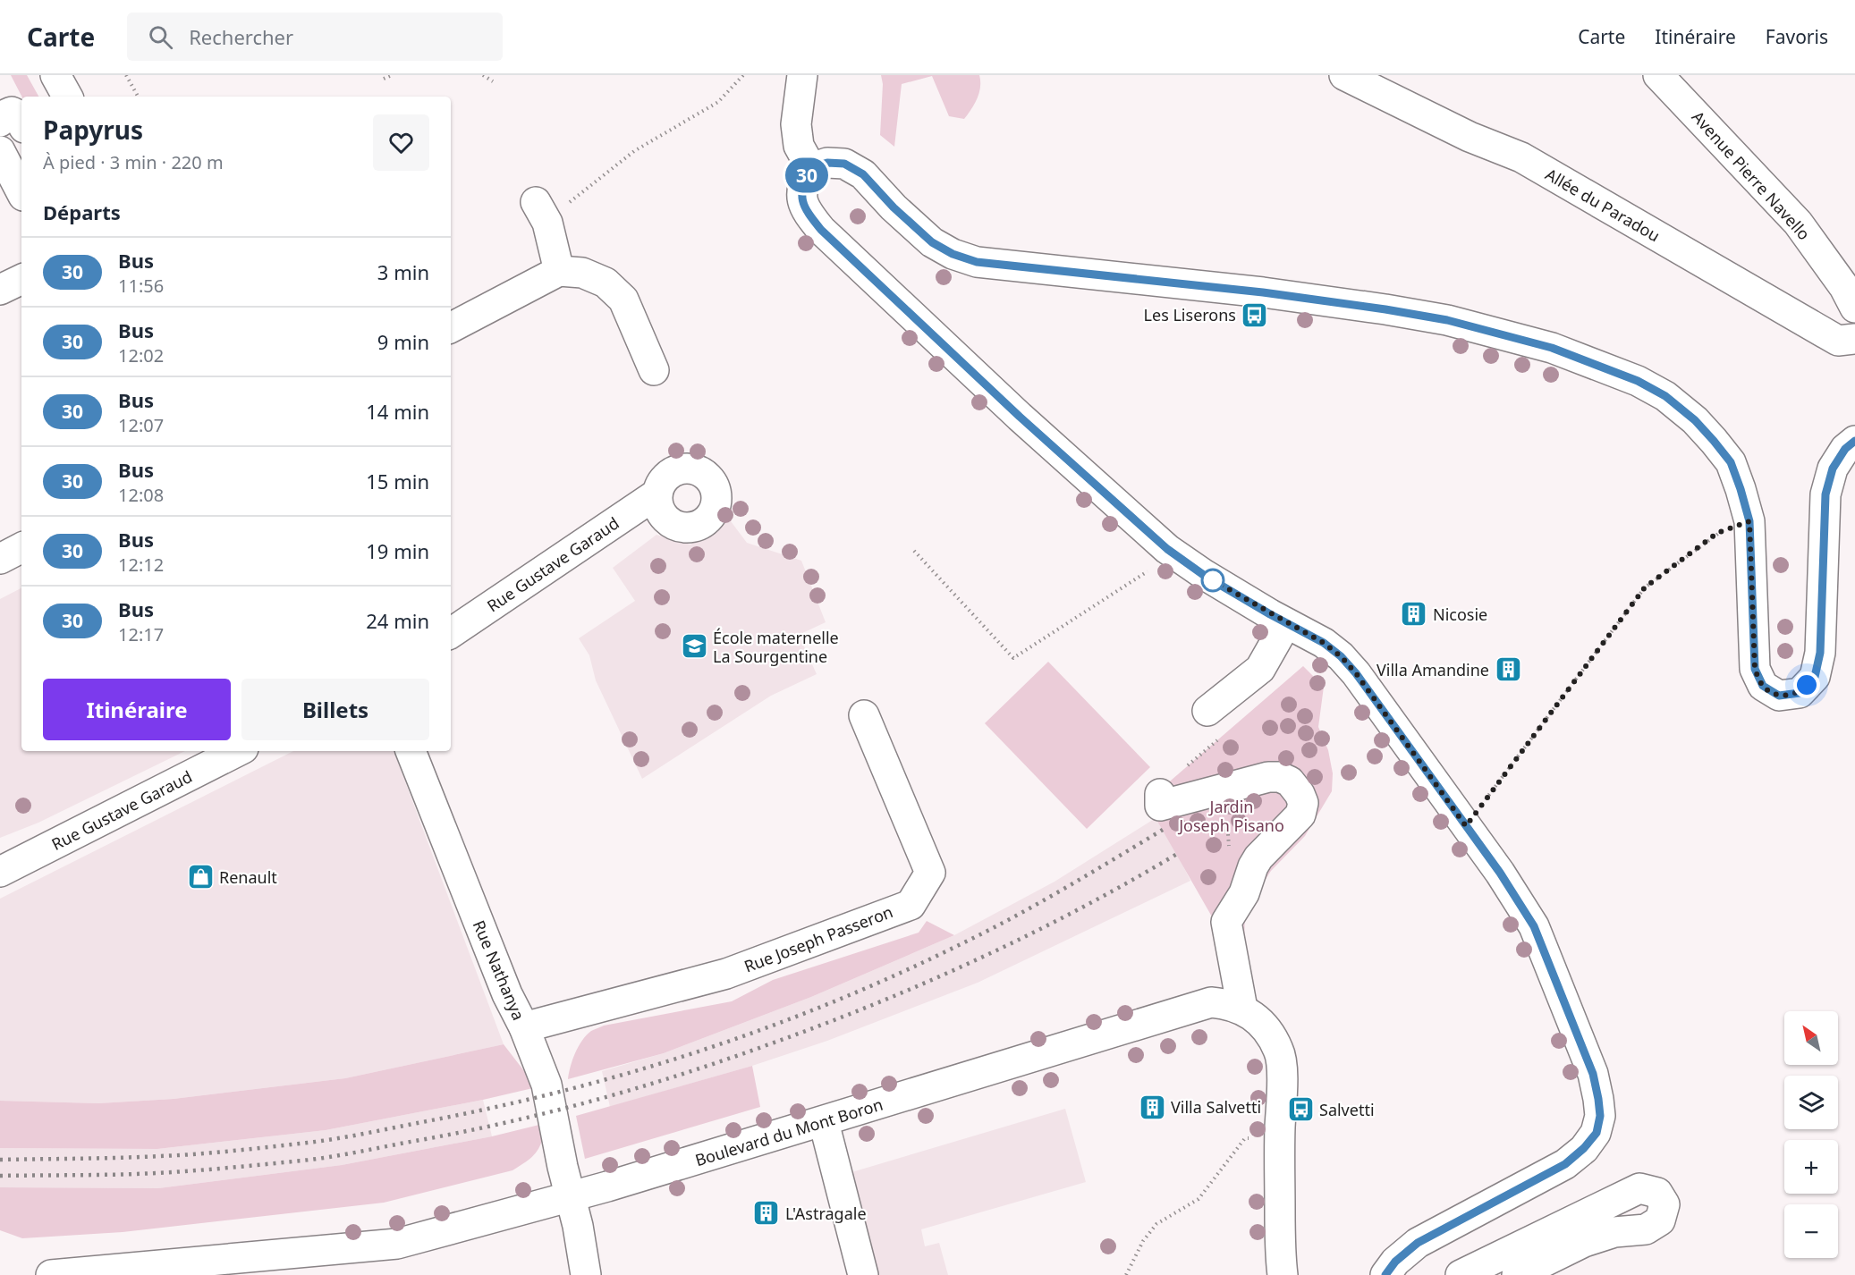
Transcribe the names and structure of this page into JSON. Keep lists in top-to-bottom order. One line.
{"streets":{"street":["Avenue Pierre Navello","Allée du Paradou","Rue Gustave Garaud","Rue Joseph Passeron","Rue Nathanya","Boulevard du Mont Boron"]},"crossings":[["Rue Joseph Passeron","Rue Nathanya"],["Rue Nathanya","Boulevard du Mont Boron"]],"parks":["Jardin Joseph Pisano"],"places":{"bus stop":["Les Liserons","Salvetti"],"building":["Nicosie","Villa Amandine","Villa Salvetti","L'Astragale"],"school or university":["École maternelle La Sourgentine"],"shop":["Renault"]},"lines":["bus line 30"],"north":"top left","page":{"header":"Carte","search":"Rechercher","nav":["Carte","Itinéraire","Favoris"],"on_map":"30","heading":[["Papyrus","À pied · 3 min · 220 m"],"Départs"],"list":[{"mark":"30","name":"Bus","note":"11:56","value":"3 min"},{"mark":"30","name":"Bus","note":"12:02","value":"9 min"},{"mark":"30","name":"Bus","note":"12:07","value":"14 min"},{"mark":"30","name":"Bus","note":"12:08","value":"15 min"},{"mark":"30","name":"Bus","note":"12:12","value":"19 min"},{"mark":"30","name":"Bus","note":"12:17","value":"24 min"}],"buttons":["Itinéraire","Billets"],"map_buttons":["+","−"]}}
